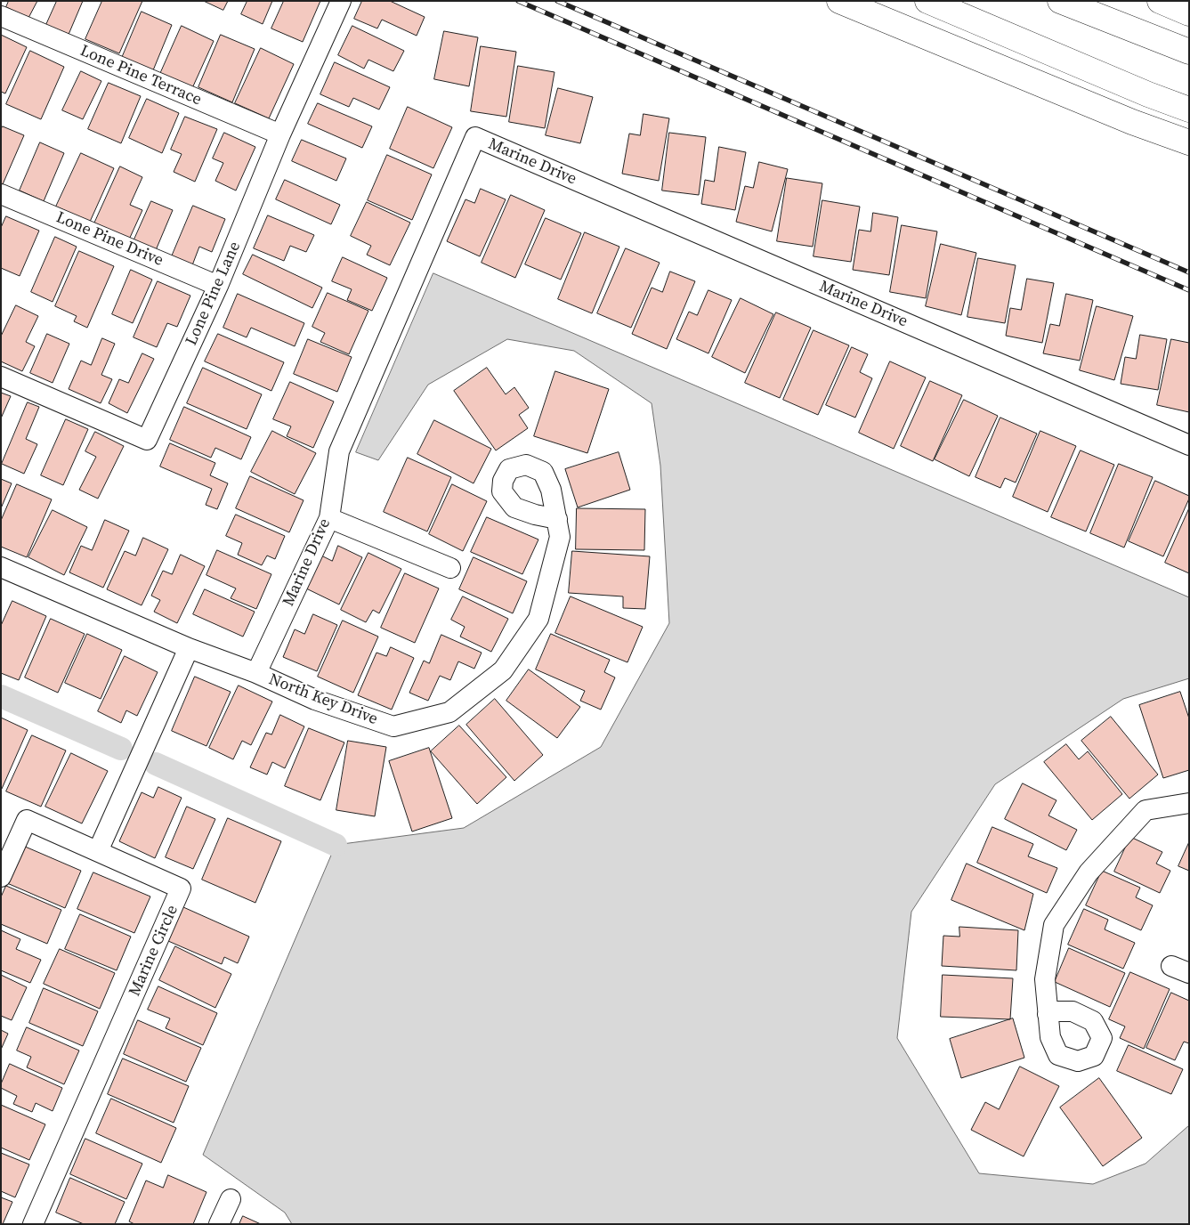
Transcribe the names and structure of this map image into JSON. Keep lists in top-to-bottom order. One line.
{"streets":{"street":["Lone Pine Terrace","Marine Drive","Lone Pine Drive","Lone Pine Lane","North Key Drive","Marine Circle"]},"crossings":[["Lone Pine Terrace","Lone Pine Lane"],["Marine Drive","North Key Drive"],["Lone Pine Drive","Lone Pine Lane"]]}
